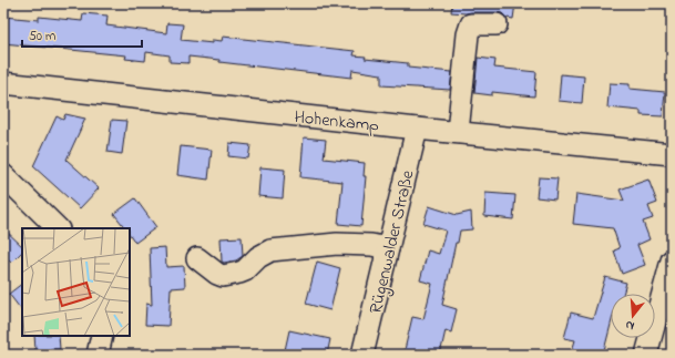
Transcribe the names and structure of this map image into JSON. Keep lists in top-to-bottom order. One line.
{"streets":{"street":["Hohenkamp","Rügenwalder Straße"]},"crossings":[["Hohenkamp","Rügenwalder Straße"]],"scale_bar":"50 m","north":"bottom"}
